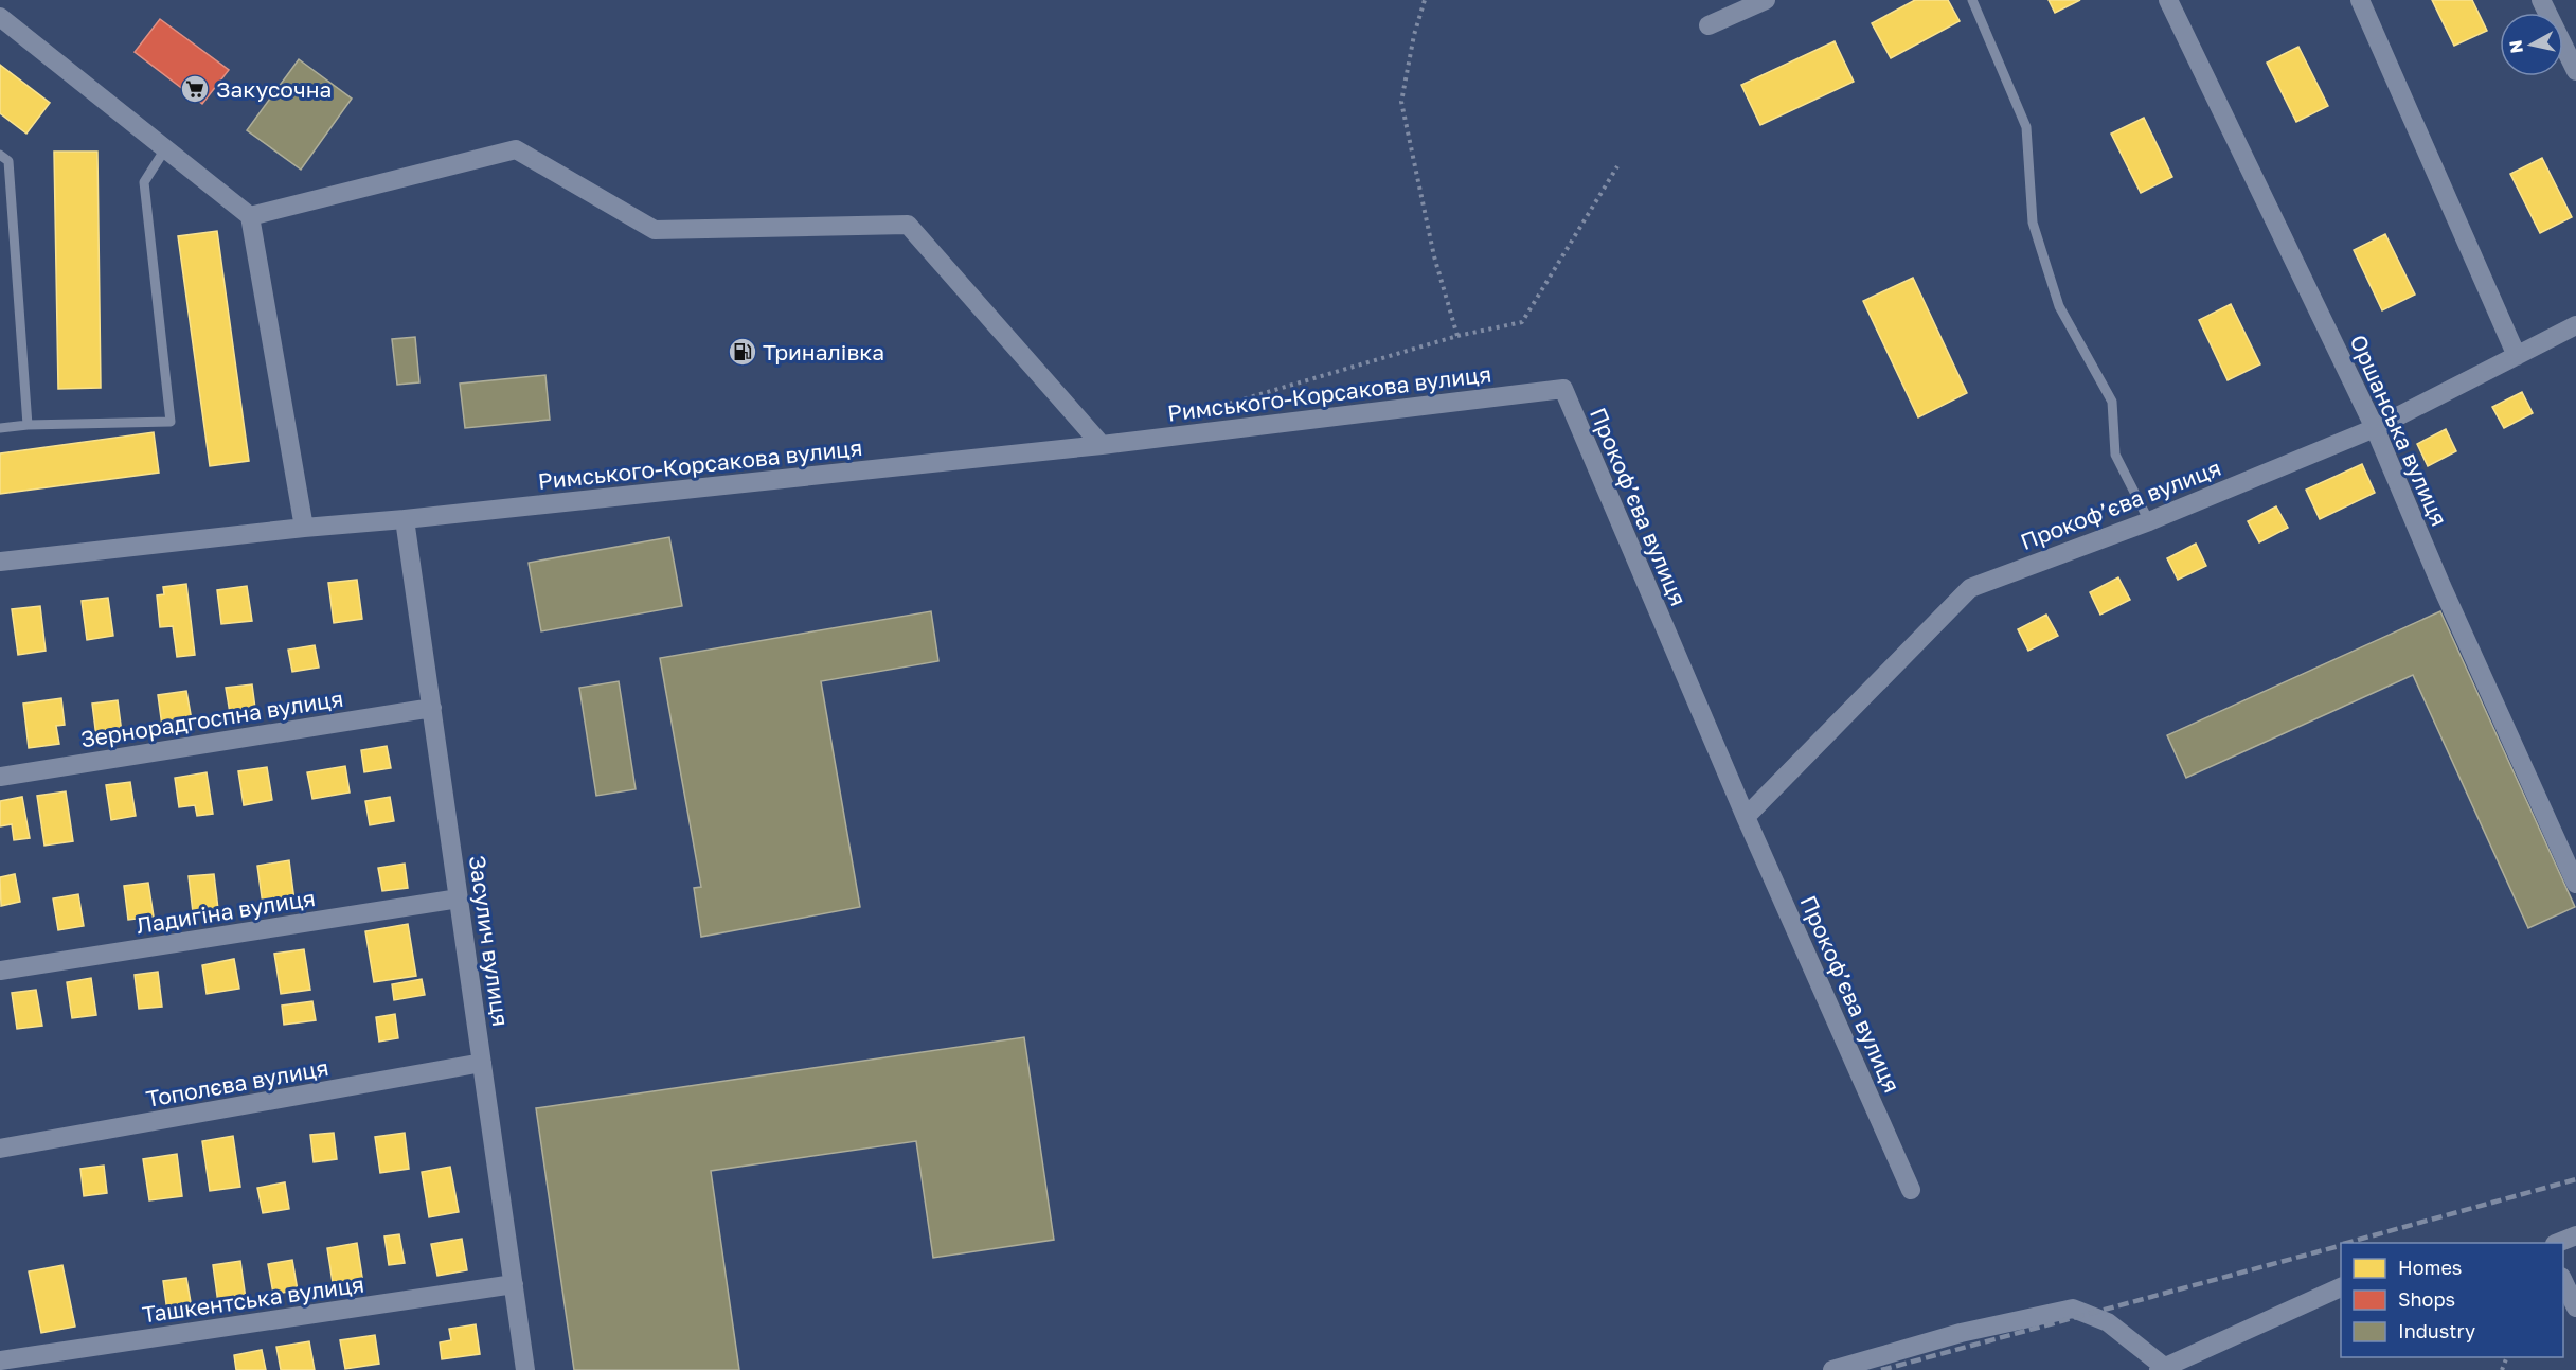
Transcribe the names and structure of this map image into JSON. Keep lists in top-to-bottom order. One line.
{"streets":{"street":["Римського-Корсакова вулиця","Оршанська вулиця","Прокоф’єва вулиця","Зернорадгоспна вулиця","Ладигіна вулиця","Засулич вулиця","Тополєва вулиця","Ташкентська вулиця"]},"crossings":[["Римського-Корсакова вулиця","Прокоф’єва вулиця"],["Римського-Корсакова вулиця","Засулич вулиця"],["Оршанська вулиця","Прокоф’єва вулиця"],["Зернорадгоспна вулиця","Засулич вулиця"],["Ладигіна вулиця","Засулич вулиця"],["Засулич вулиця","Тополєва вулиця"],["Засулич вулиця","Ташкентська вулиця"]],"places":{"supermarket":["Закусочна"],"fuel station":["Триналівка"]},"legend":["Homes","Shops","Industry"],"north":"left"}
